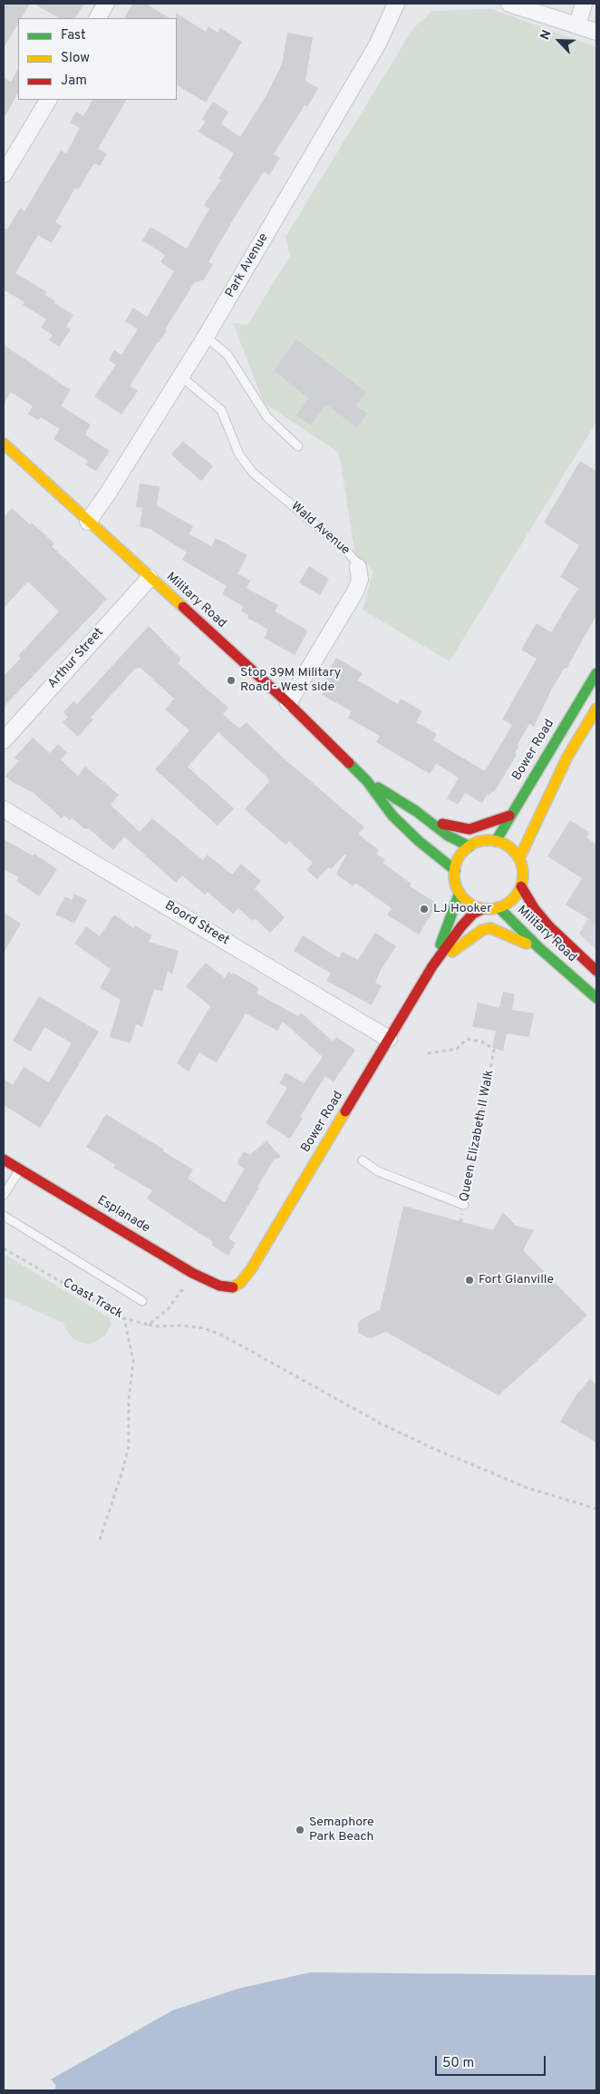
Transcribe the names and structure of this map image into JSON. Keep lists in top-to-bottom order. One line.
{"streets":{"main road":["Military Road","Bower Road","Esplanade"],"street":["Park Avenue","Wald Avenue","Arthur Street","Boord Street"],"path":["Queen Elizabeth II Walk","Coast Track"]},"crossings":[["Park Avenue","Wald Avenue"],["Park Avenue","Military Road"],["Wald Avenue","Military Road"],["Military Road","Arthur Street"],["Military Road","Bower Road"],["Bower Road","Boord Street"],["Bower Road","Esplanade"]],"places":["Stop 39M Military Road - West side","LJ Hooker","Fort Glanville","Semaphore Park Beach"],"legend":["Fast","Slow","Jam"],"scale_bar":"50 m","north":"top left"}
